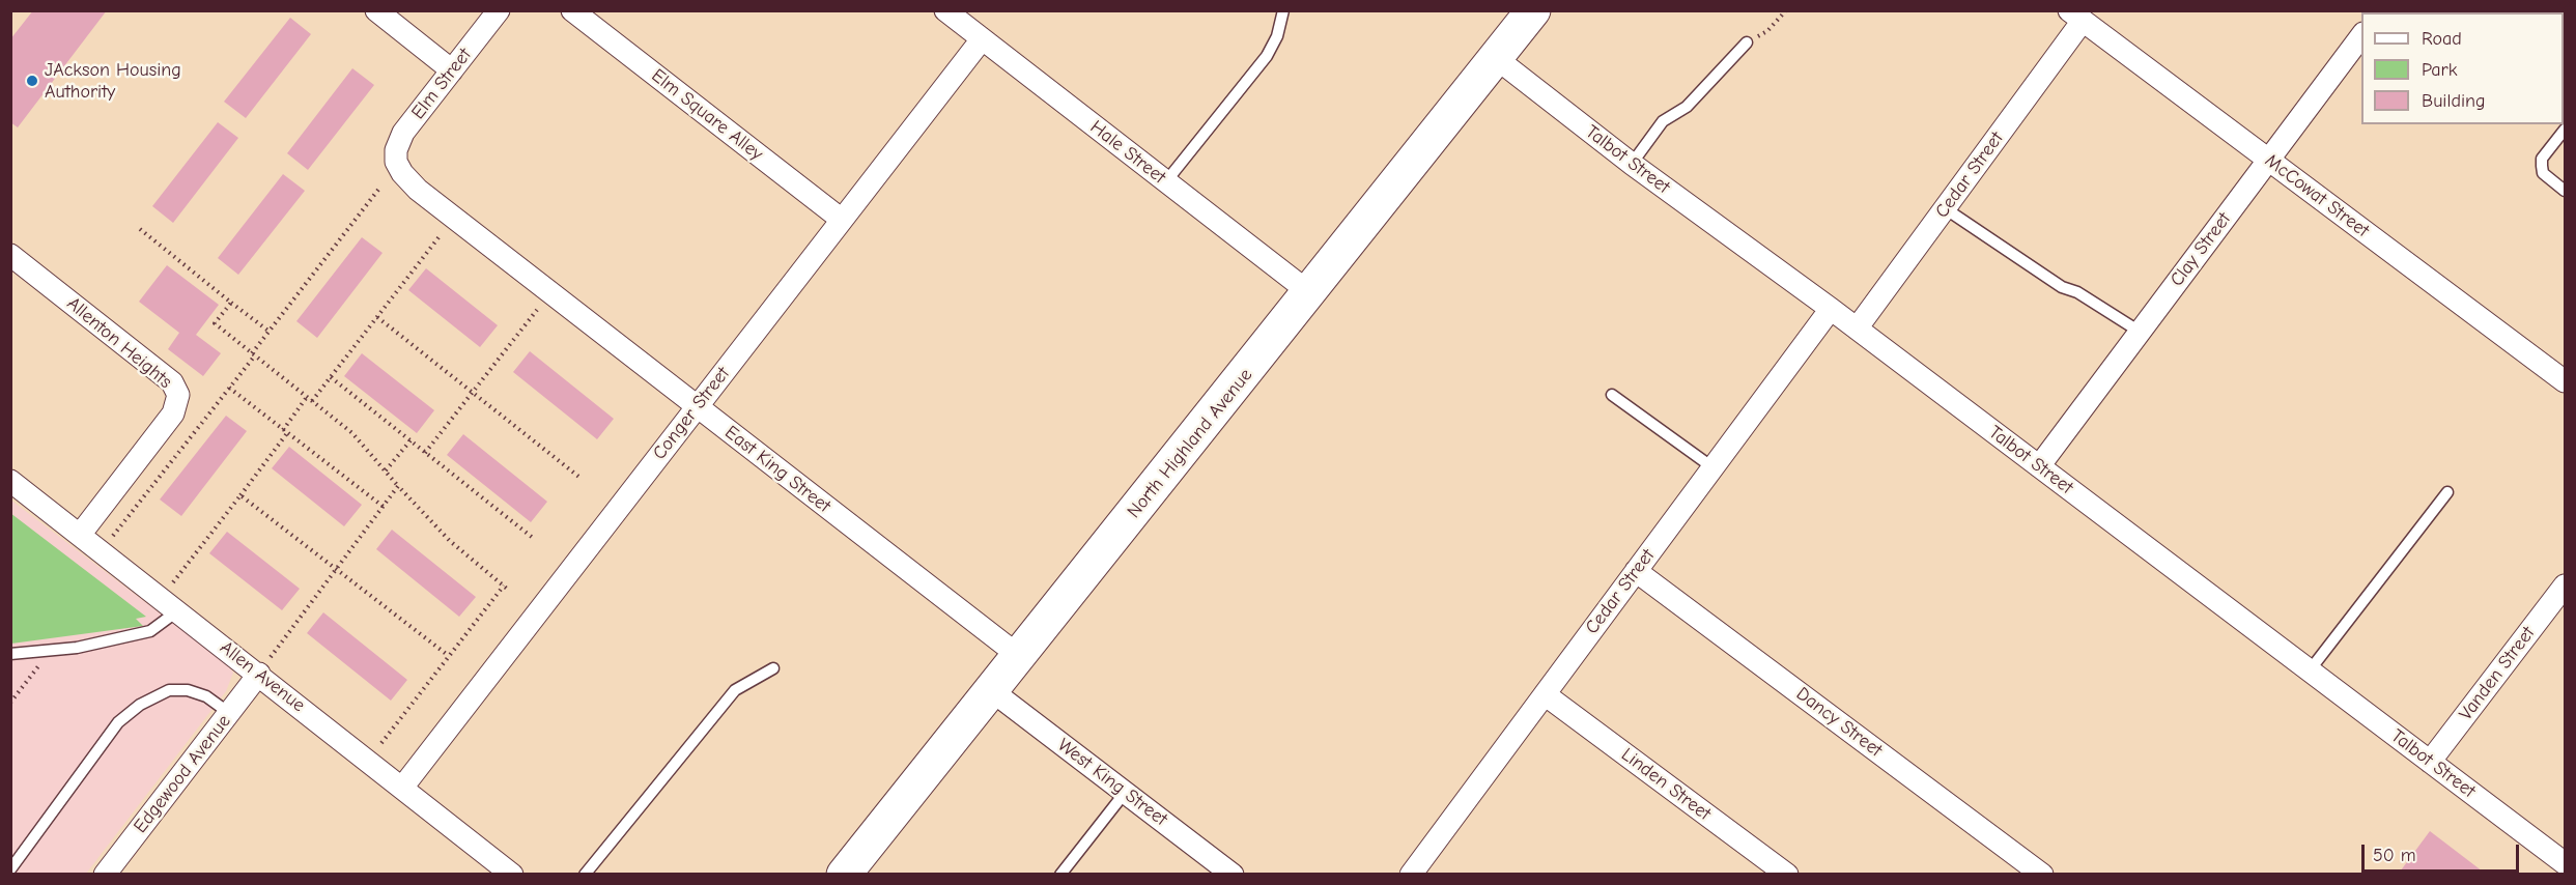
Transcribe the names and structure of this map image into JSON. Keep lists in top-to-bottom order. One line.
{"streets":{"main road":["North Highland Avenue"],"street":["Elm Street","Elm Square Alley","Hale Street","Talbot Street","Cedar Street","McCowat Street","Clay Street","Allenton Heights","Conger Street","East King Street","Vanden Street","Allen Avenue","Dancy Street","Edgewood Avenue","West King Street","Linden Street"]},"crossings":[["Elm Street","East King Street"],["Elm Square Alley","Conger Street"],["Hale Street","Conger Street"],["Hale Street","North Highland Avenue"],["Talbot Street","Cedar Street"],["Talbot Street","Clay Street"],["Talbot Street","North Highland Avenue"],["Talbot Street","Vanden Street"],["Cedar Street","McCowat Street"],["Cedar Street","Dancy Street"],["Cedar Street","Linden Street"],["McCowat Street","Clay Street"],["Allenton Heights","Allen Avenue"],["Conger Street","East King Street"],["Conger Street","Allen Avenue"],["North Highland Avenue","East King Street"],["North Highland Avenue","West King Street"],["Allen Avenue","Edgewood Avenue"]],"places":["JAckson Housing Authority"],"legend":["Road","Park","Building"],"scale_bar":"50 m"}
